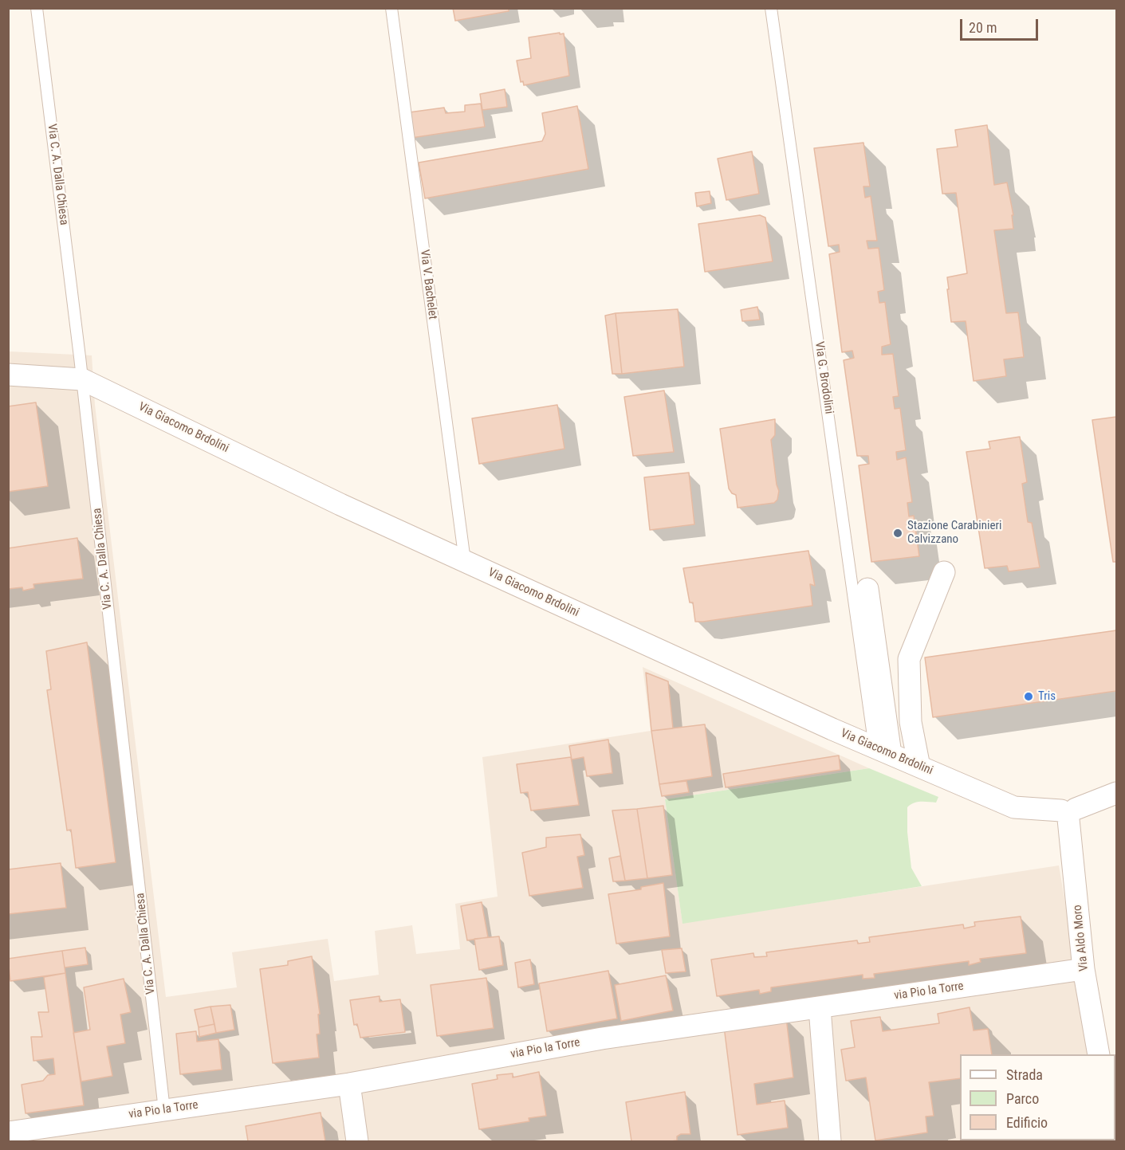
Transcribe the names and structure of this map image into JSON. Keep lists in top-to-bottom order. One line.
{"streets":{"street":["Via Giacomo Brdolini","Via Aldo Moro","via Pio la Torre"],"lane":["Via C. A. Dalla Chiesa","Via V. Bachelet","Via G. Brodolini"]},"crossings":[["Via C. A. Dalla Chiesa","Via Giacomo Brdolini"],["Via C. A. Dalla Chiesa","via Pio la Torre"],["Via V. Bachelet","Via Giacomo Brdolini"],["Via G. Brodolini","Via Giacomo Brdolini"],["Via Giacomo Brdolini","Via Aldo Moro"],["Via Aldo Moro","via Pio la Torre"]],"places":["Stazione Carabinieri Calvizzano","Tris"],"legend":["Strada","Parco","Edificio"],"scale_bar":"20 m"}
